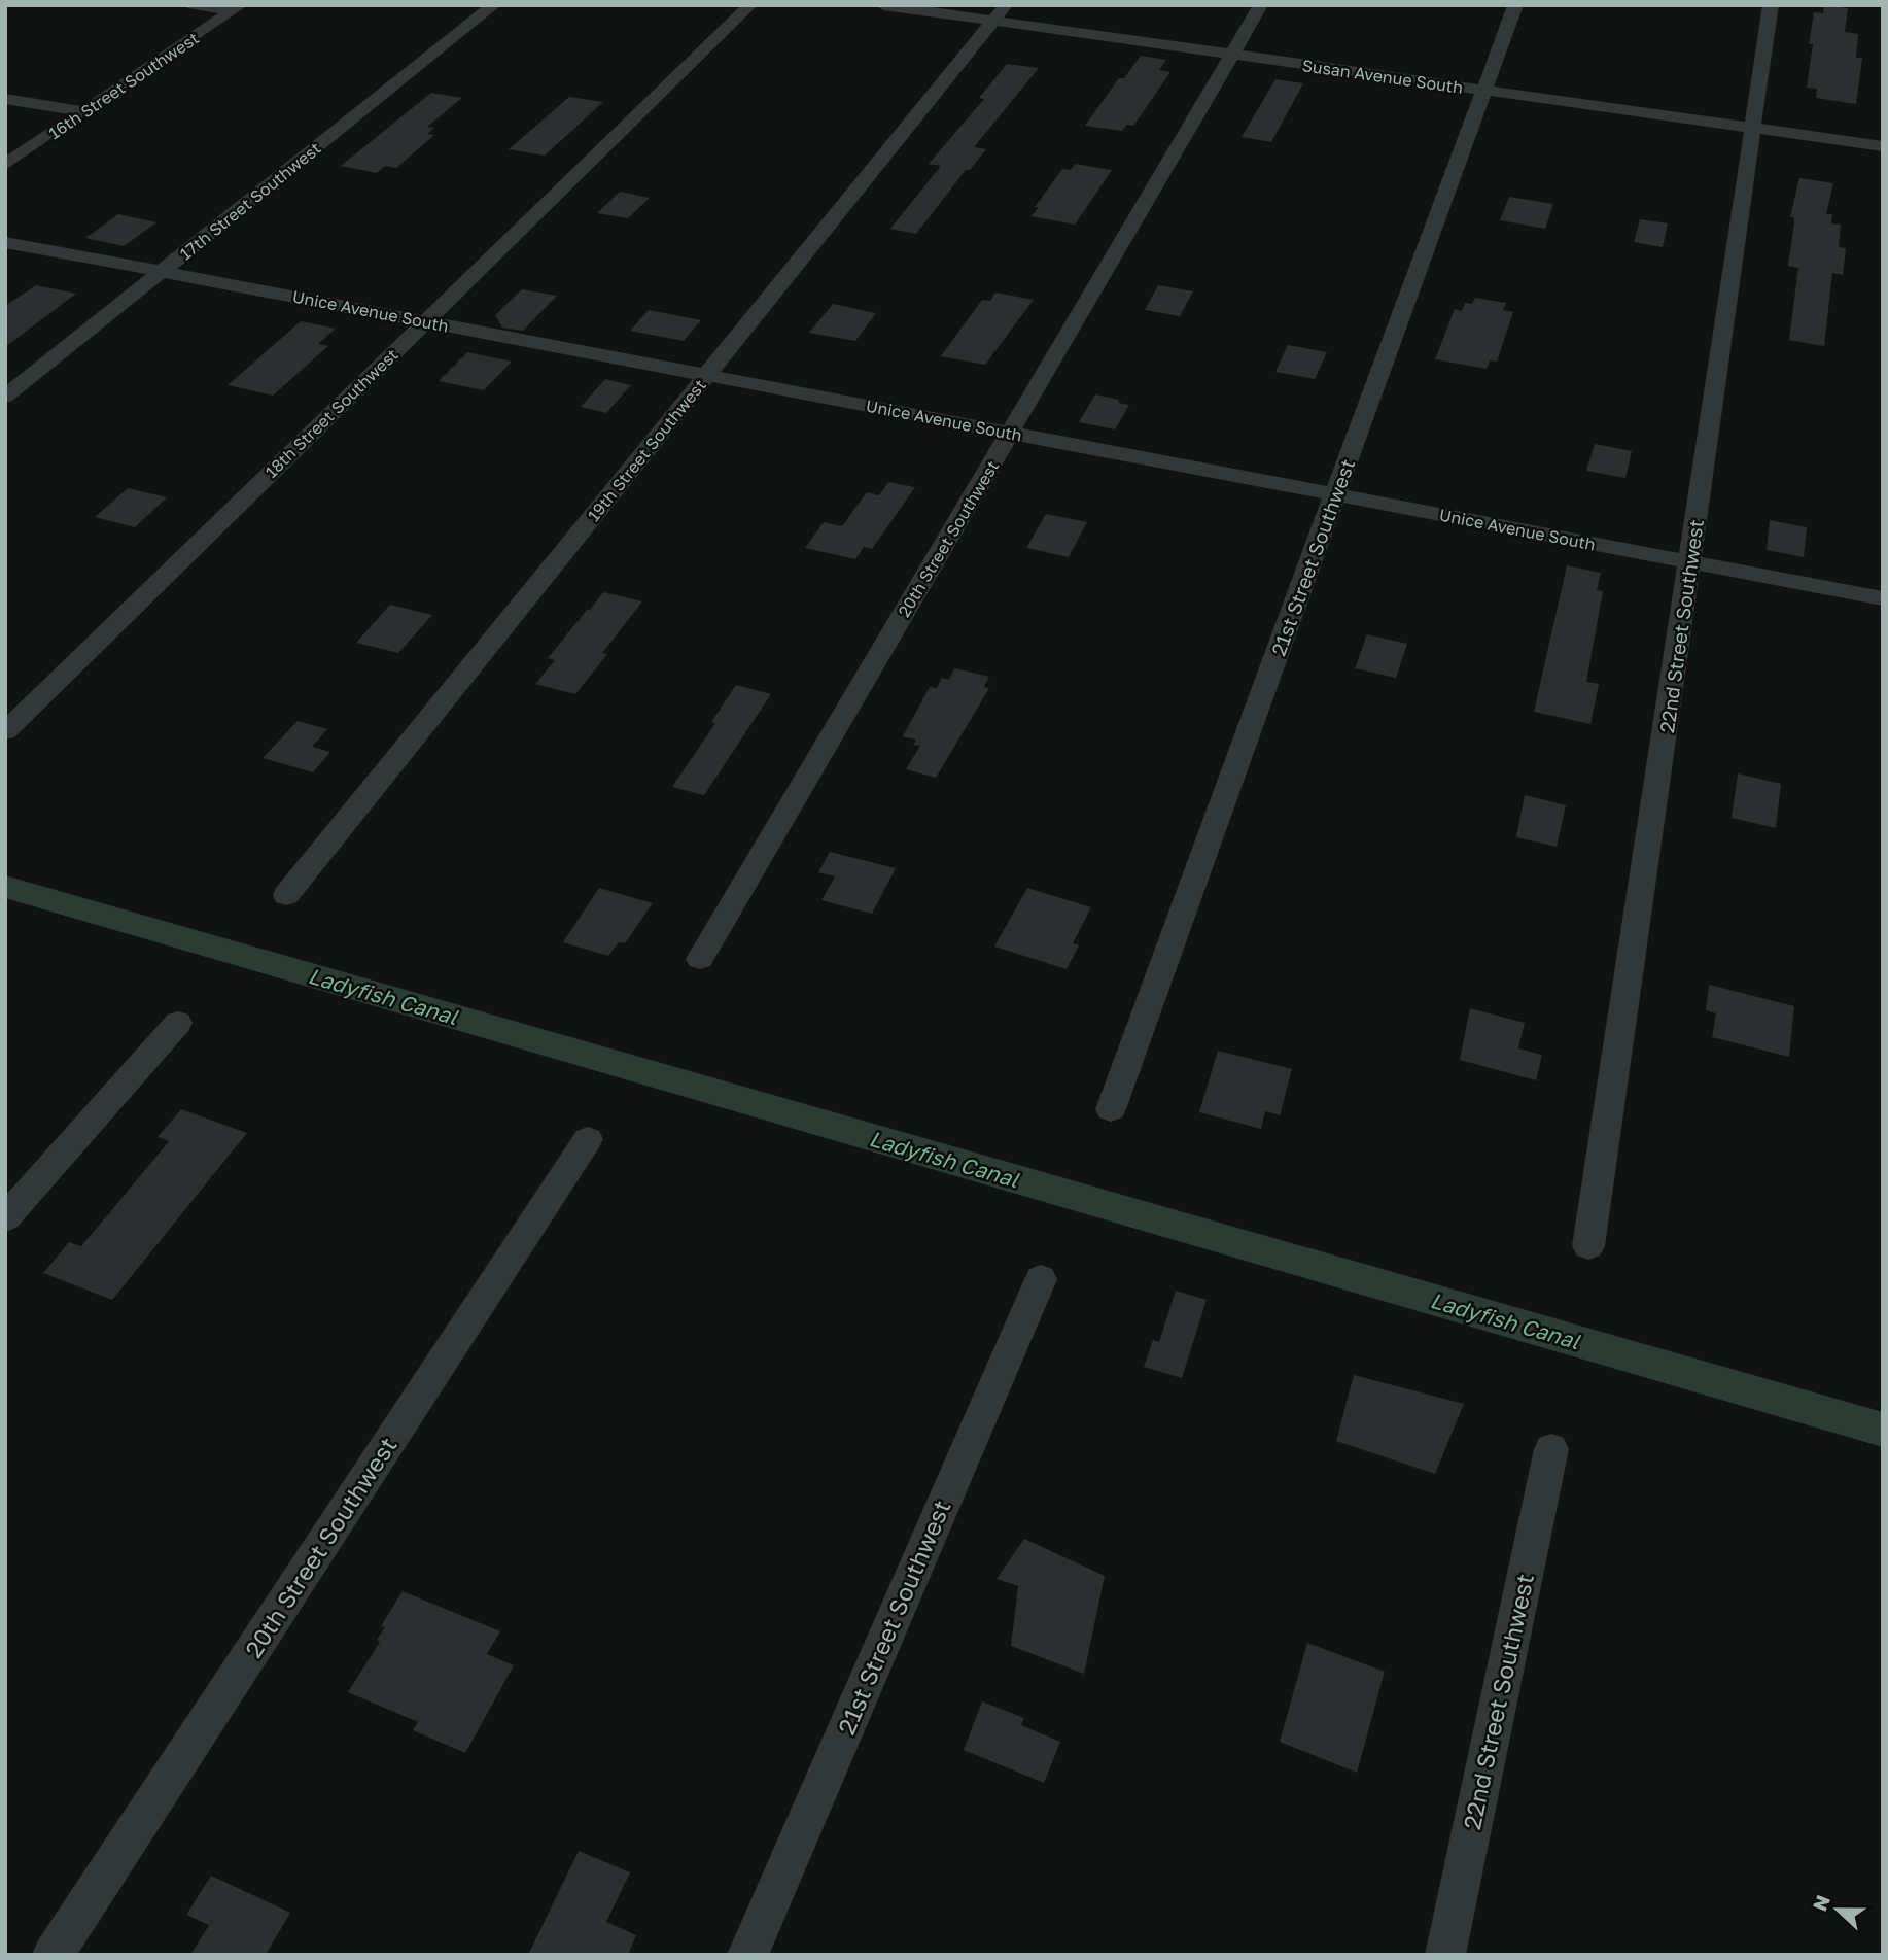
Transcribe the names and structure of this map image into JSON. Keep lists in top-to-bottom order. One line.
{"streets":{"street":["Susan Avenue South","16th Street Southwest","17th Street Southwest","Unice Avenue South","18th Street Southwest","19th Street Southwest","20th Street Southwest","21st Street Southwest","22nd Street Southwest"]},"crossings":[["Susan Avenue South","19th Street Southwest"],["Susan Avenue South","20th Street Southwest"],["Susan Avenue South","21st Street Southwest"],["Susan Avenue South","22nd Street Southwest"],["17th Street Southwest","Unice Avenue South"],["Unice Avenue South","18th Street Southwest"],["Unice Avenue South","19th Street Southwest"],["Unice Avenue South","20th Street Southwest"],["Unice Avenue South","21st Street Southwest"],["Unice Avenue South","22nd Street Southwest"]],"water":["Ladyfish Canal"],"north":"left"}
